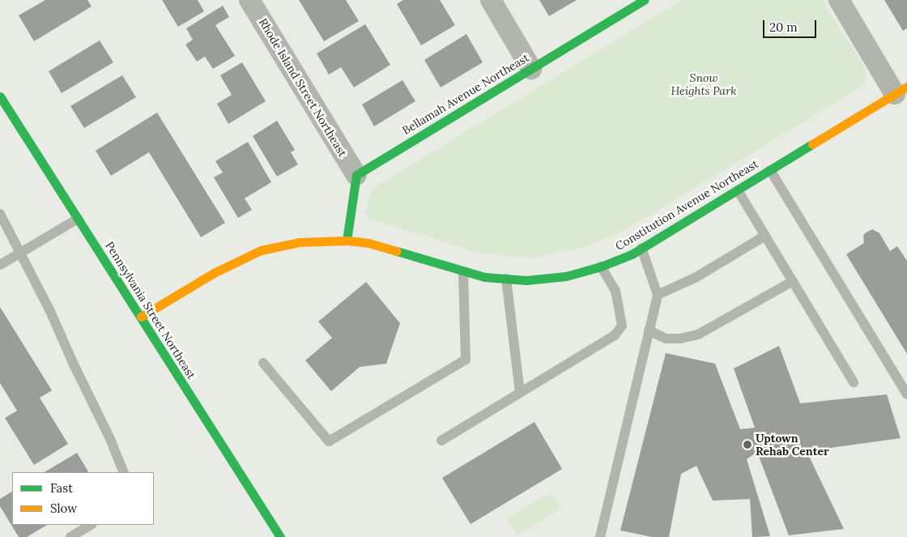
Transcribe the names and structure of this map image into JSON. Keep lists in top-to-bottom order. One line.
{"streets":{"street":["Rhode Island Street Northeast","Bellamah Avenue Northeast","Constitution Avenue Northeast","Pennsylvania Street Northeast"]},"crossings":[["Rhode Island Street Northeast","Bellamah Avenue Northeast"],["Constitution Avenue Northeast","Pennsylvania Street Northeast"]],"parks":["Snow Heights Park"],"places":["Uptown Rehab Center"],"legend":["Fast","Slow"],"scale_bar":"20 m"}
